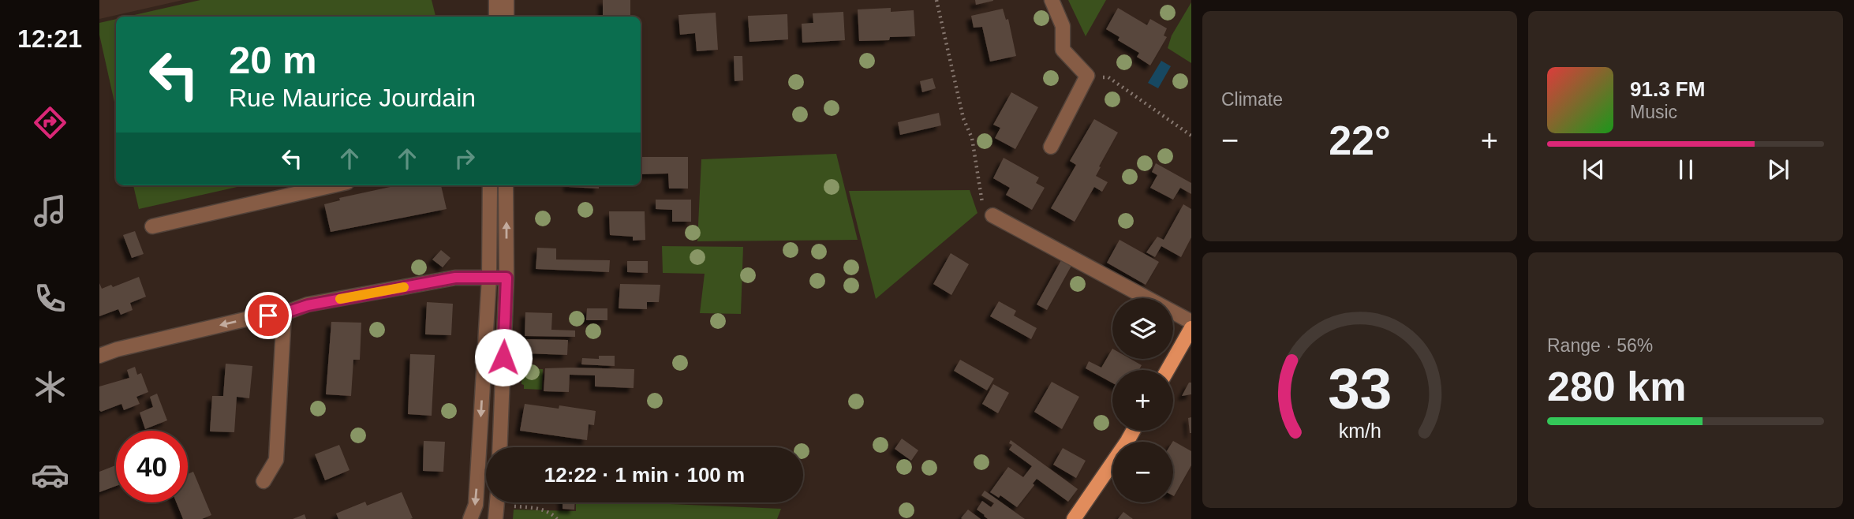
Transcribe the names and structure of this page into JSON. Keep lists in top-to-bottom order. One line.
{"page":{"tabs":"12:21","tile":["Climate",["Range · 56%","280 km"]],"turn":["20 m","Rue Maurice Jourdain"],"song":["91.3 FM","Music"],"heat":["−","22°","+"],"map_buttons":["+","−"],"limit":"40","trip":"12:22 · 1 min · 100 m","gauge":["33","km/h"]}}
